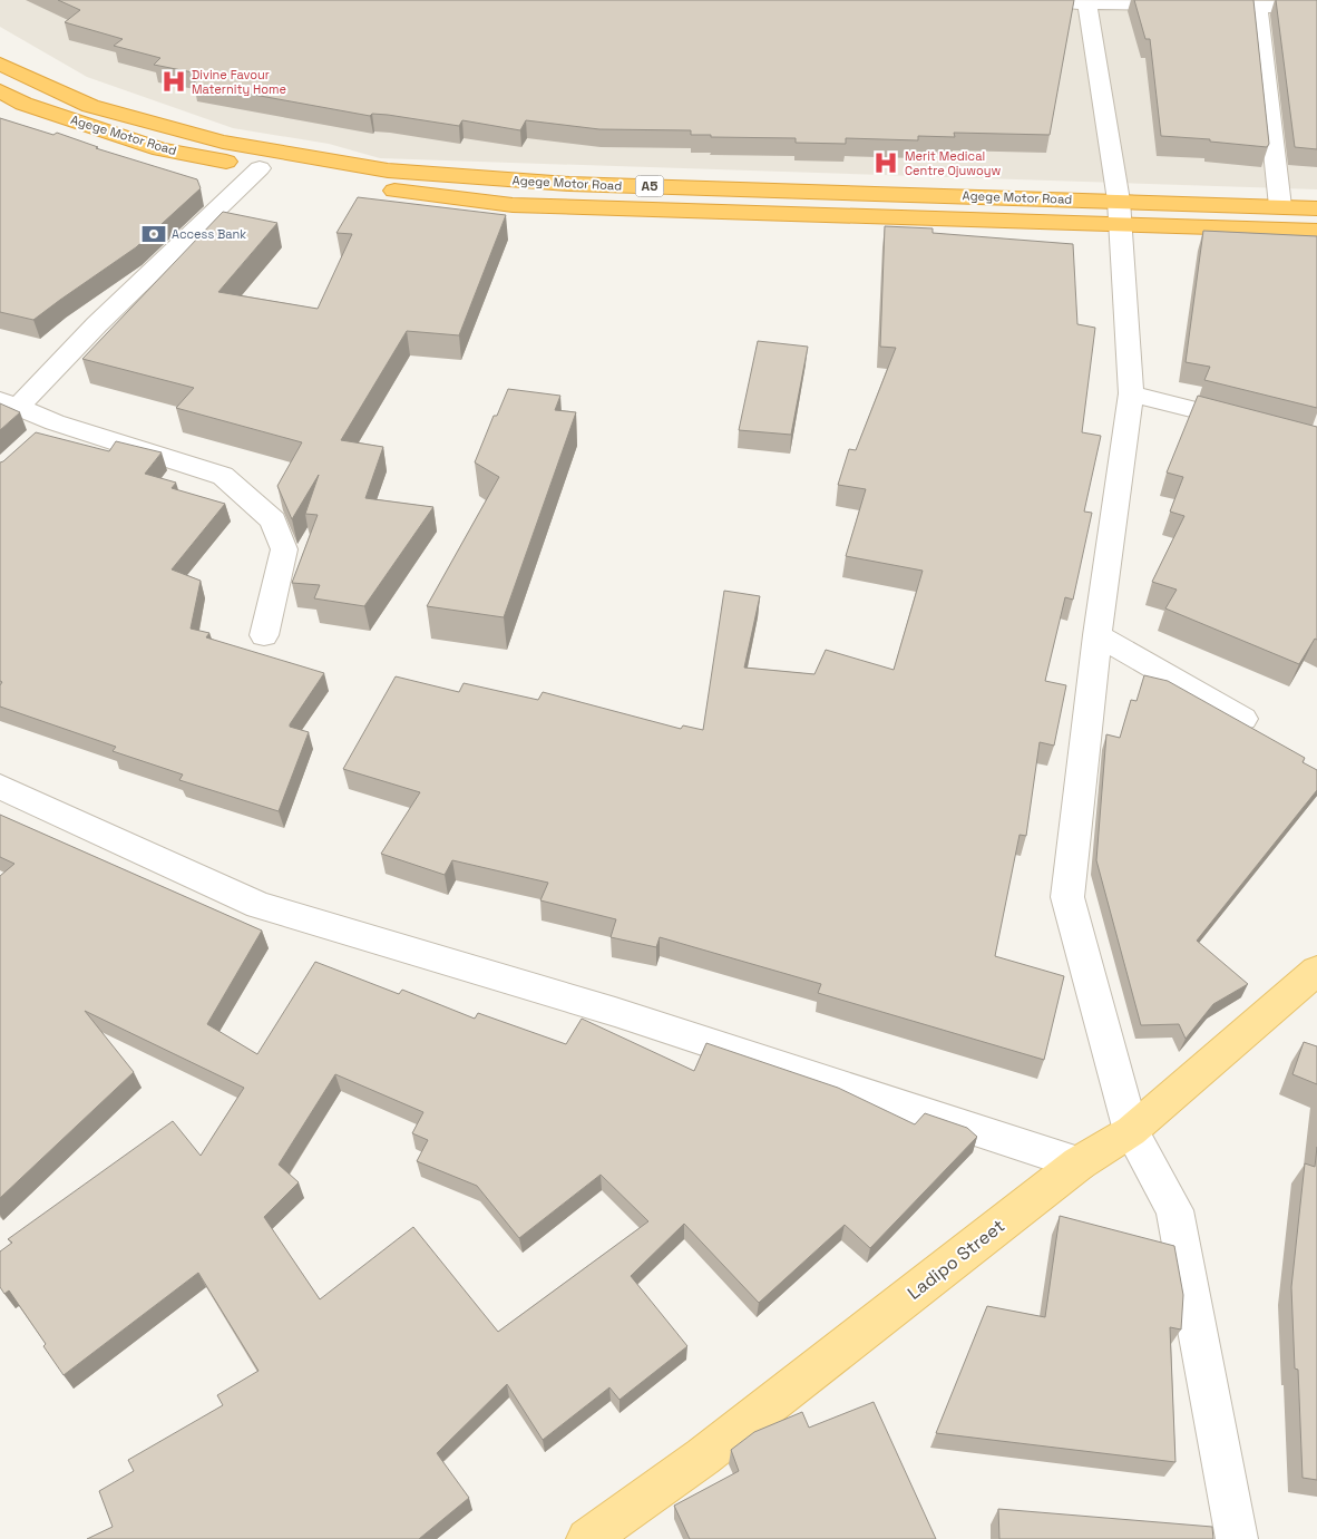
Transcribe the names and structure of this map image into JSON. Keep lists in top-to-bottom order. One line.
{"streets":{"highway":["Agege Motor Road","A5"],"main road":["Ladipo Street"]},"places":{"hospital":["Divine Favour Maternity Home","Merit Medical Centre Ojuwoyw"],"bank":["Access Bank"]}}
